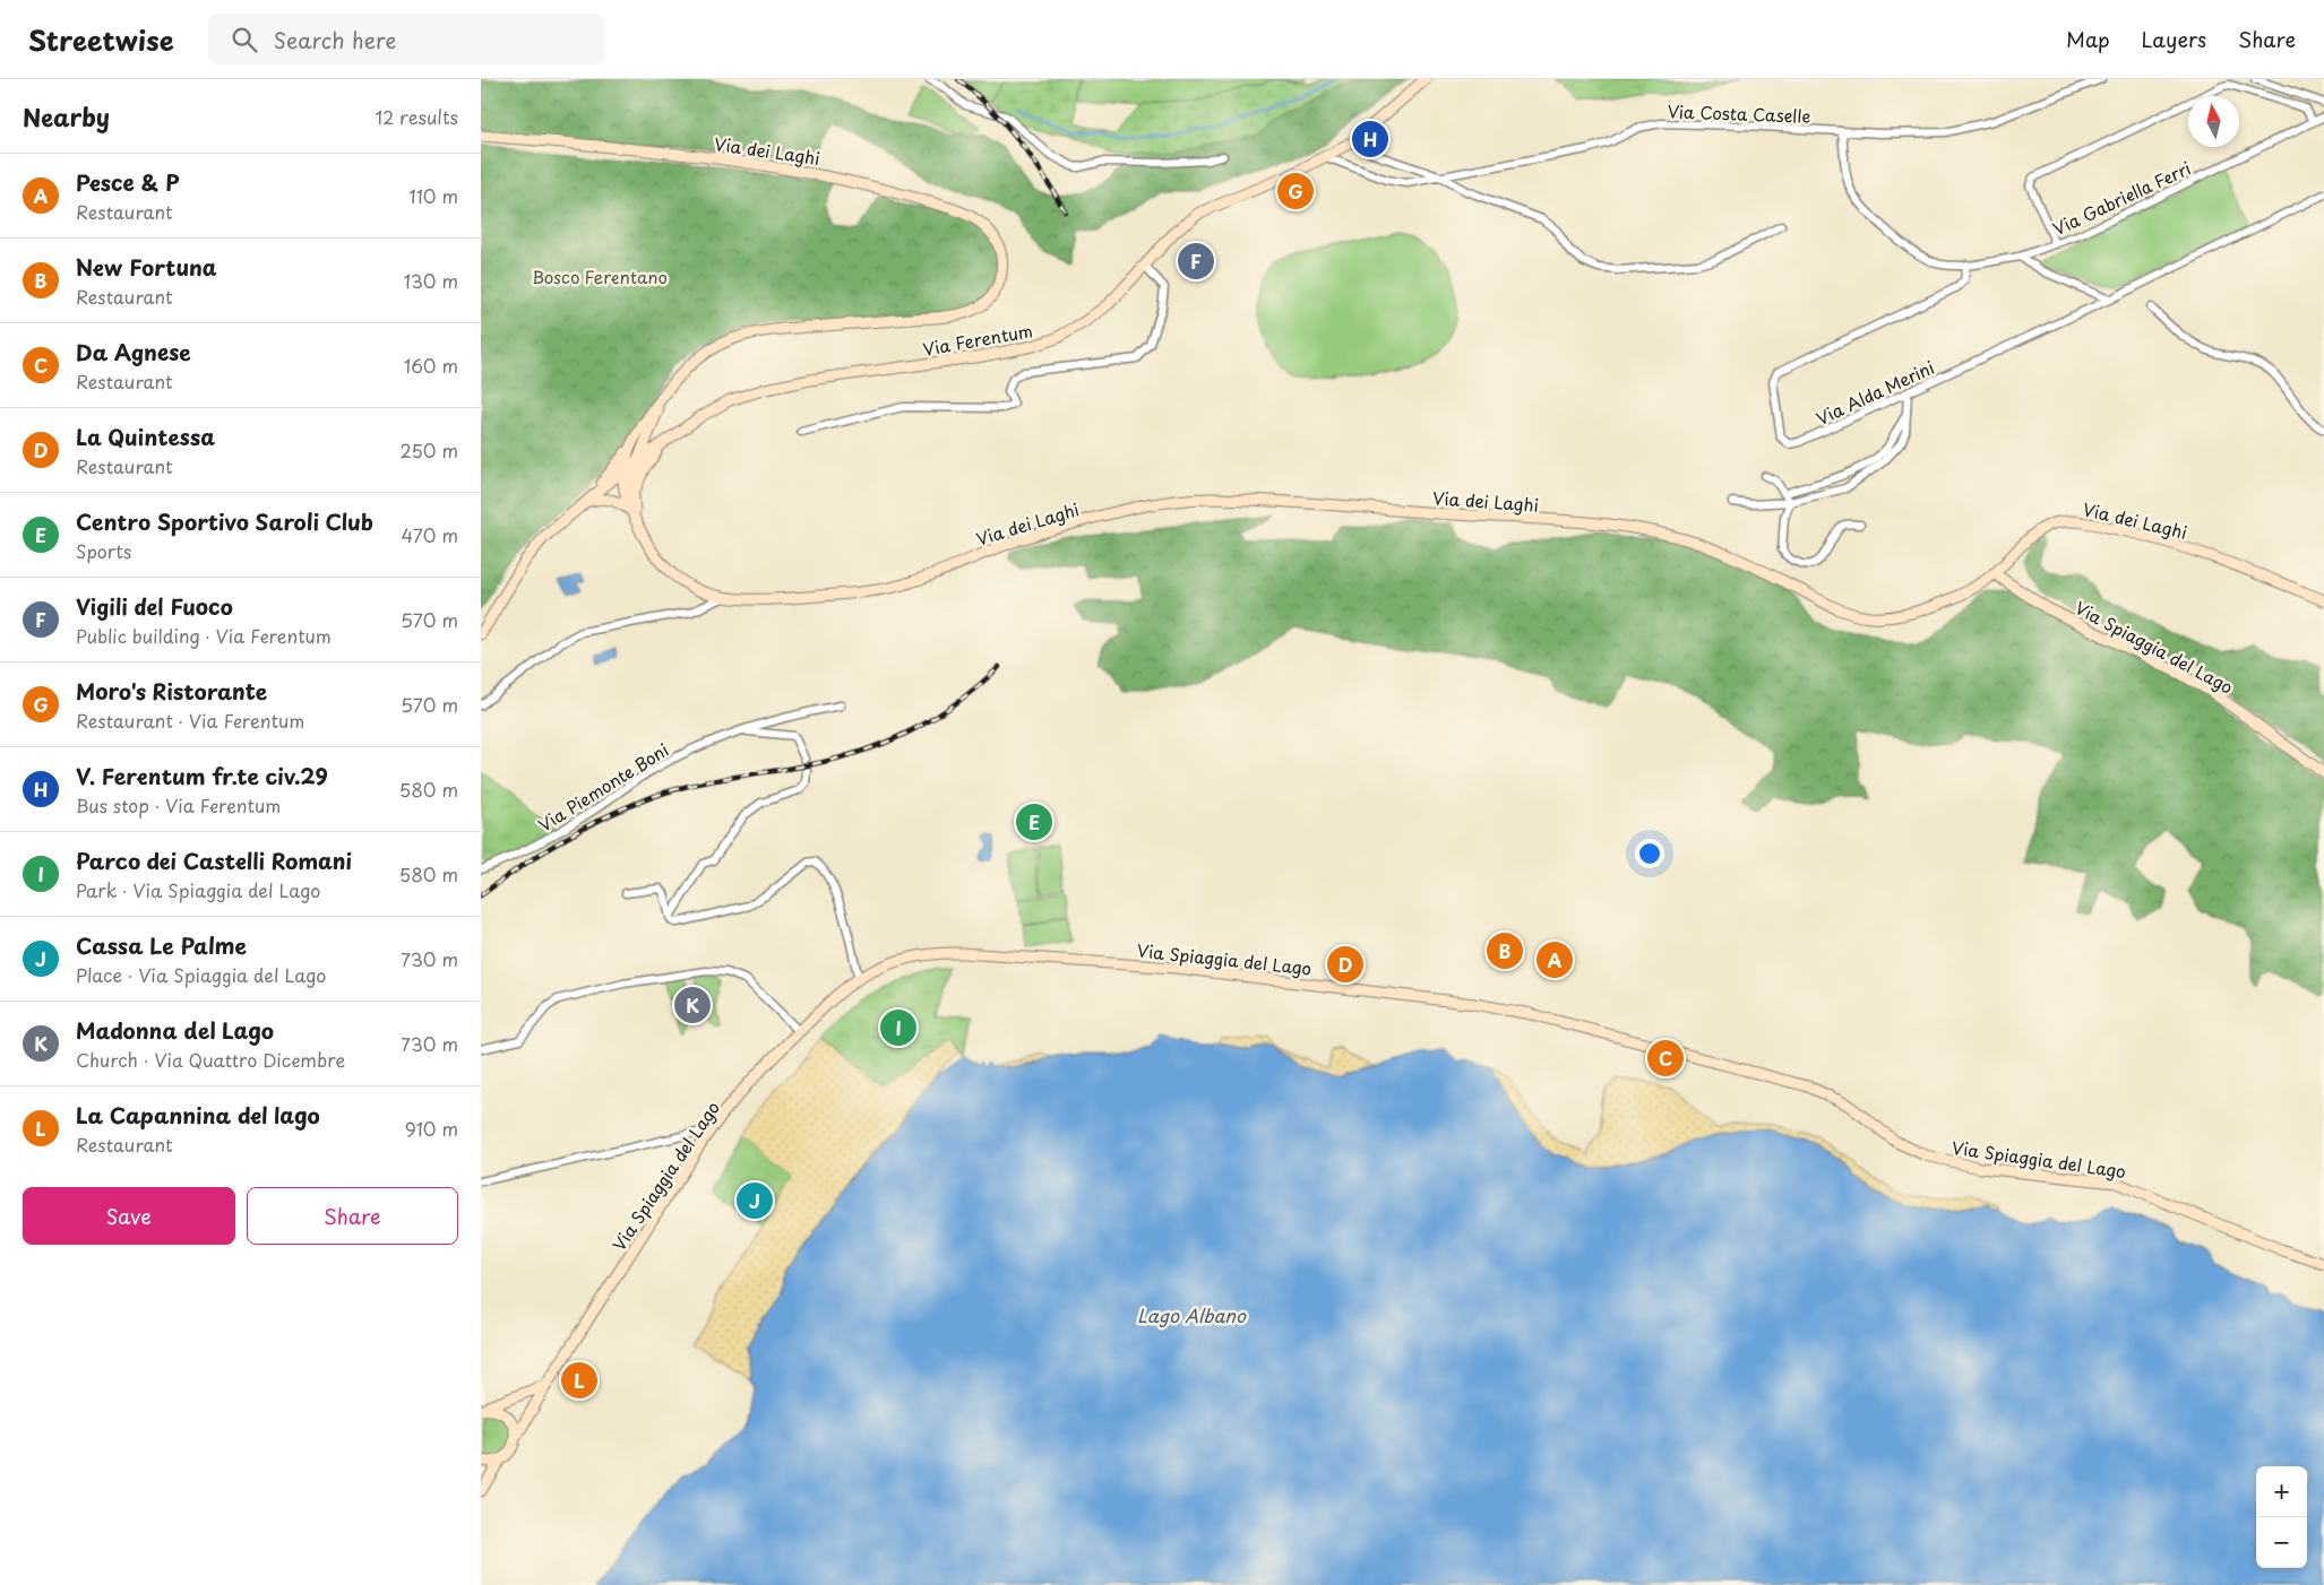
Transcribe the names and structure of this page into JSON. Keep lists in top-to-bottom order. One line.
{"streets":{"main road":["Via dei Laghi","Via Ferentum","Via Spiaggia del Lago"],"street":["Via Costa Caselle","Via Gabriella Ferri","Via Alda Merini","Via Piemonte Boni"]},"crossings":[["Via Costa Caselle","Via Ferentum"],["Via dei Laghi","Via Ferentum"],["Via dei Laghi","Via Spiaggia del Lago"]],"water":["Lago Albano"],"parks":["Bosco Ferentano"],"north":"top","page":{"header":"Streetwise","search":"Search here","nav":["Map","Layers","Share"],"heading":["Nearby","12 results"],"pins":["H","G","F","E","B","A","D","K","I","C","J","L"],"list":[{"mark":"A","name":"Pesce & P","note":"Restaurant","value":"110 m"},{"mark":"B","name":"New Fortuna","note":"Restaurant","value":"130 m"},{"mark":"C","name":"Da Agnese","note":"Restaurant","value":"160 m"},{"mark":"D","name":"La Quintessa","note":"Restaurant","value":"250 m"},{"mark":"E","name":"Centro Sportivo Saroli Club","note":"Sports","value":"470 m"},{"mark":"F","name":"Vigili del Fuoco","note":"Public building · Via Ferentum","value":"570 m"},{"mark":"G","name":"Moro's Ristorante","note":"Restaurant · Via Ferentum","value":"570 m"},{"mark":"H","name":"V. Ferentum fr.te civ.29","note":"Bus stop · Via Ferentum","value":"580 m"},{"mark":"I","name":"Parco dei Castelli Romani","note":"Park · Via Spiaggia del Lago","value":"580 m"},{"mark":"J","name":"Cassa Le Palme","note":"Place · Via Spiaggia del Lago","value":"730 m"},{"mark":"K","name":"Madonna del Lago","note":"Church · Via Quattro Dicembre","value":"730 m"},{"mark":"L","name":"La Capannina del lago","note":"Restaurant","value":"910 m"}],"buttons":["Save","Share"],"map_buttons":["+","−"]}}
